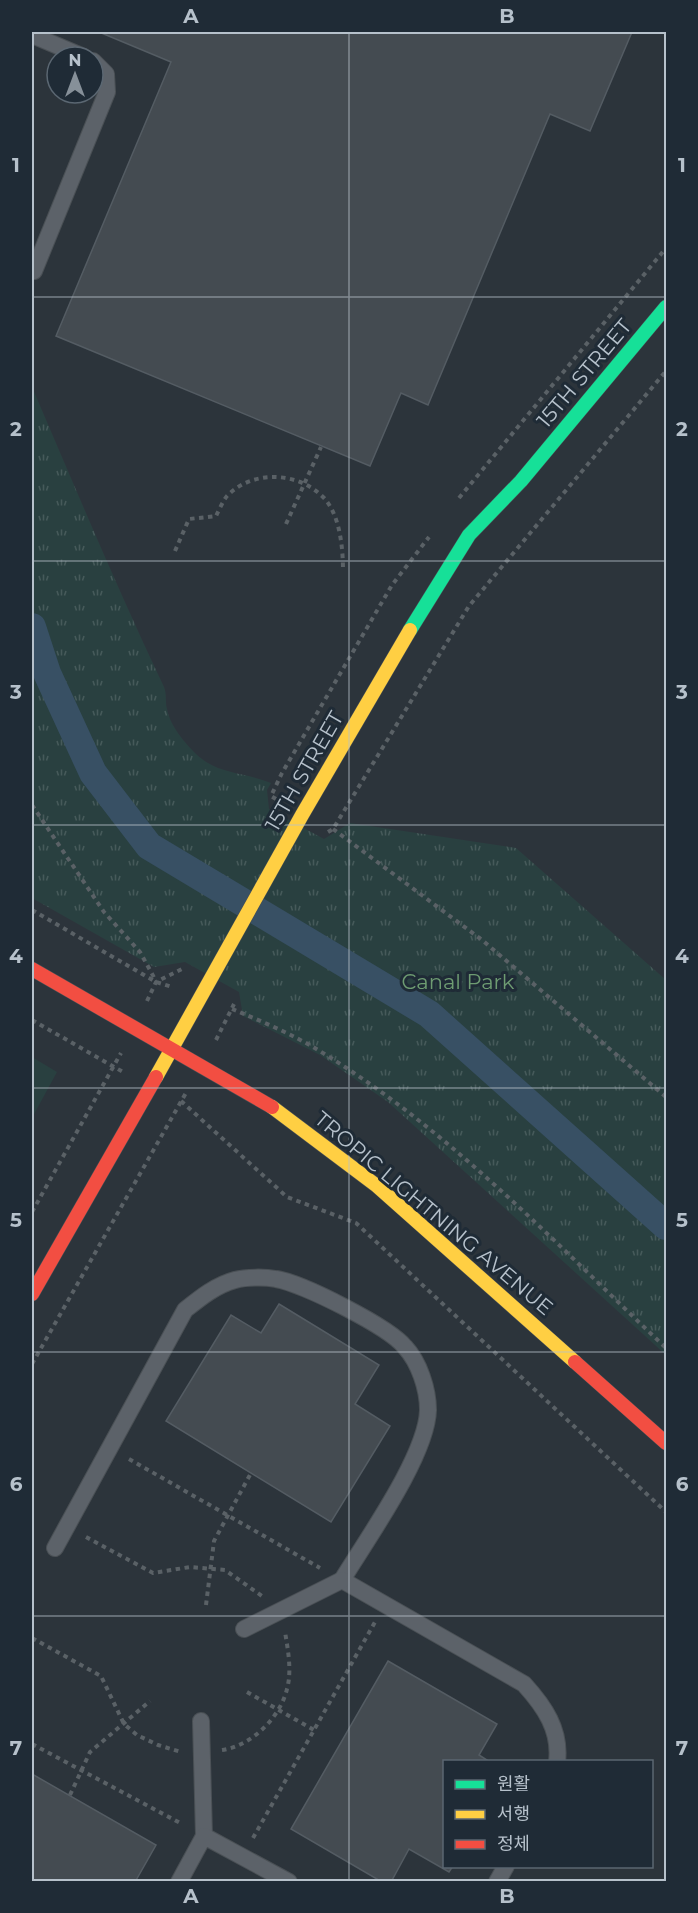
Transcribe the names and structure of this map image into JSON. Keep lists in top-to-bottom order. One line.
{"streets":{"street":["15TH STREET","TROPIC LIGHTNING AVENUE"]},"crossings":[["15TH STREET","TROPIC LIGHTNING AVENUE"]],"parks":["Canal Park"],"legend":["원활","서행","정체"],"north":"top","grid":{"columns":["A","B"],"rows":["1","2","3","4","5","6","7"]}}
